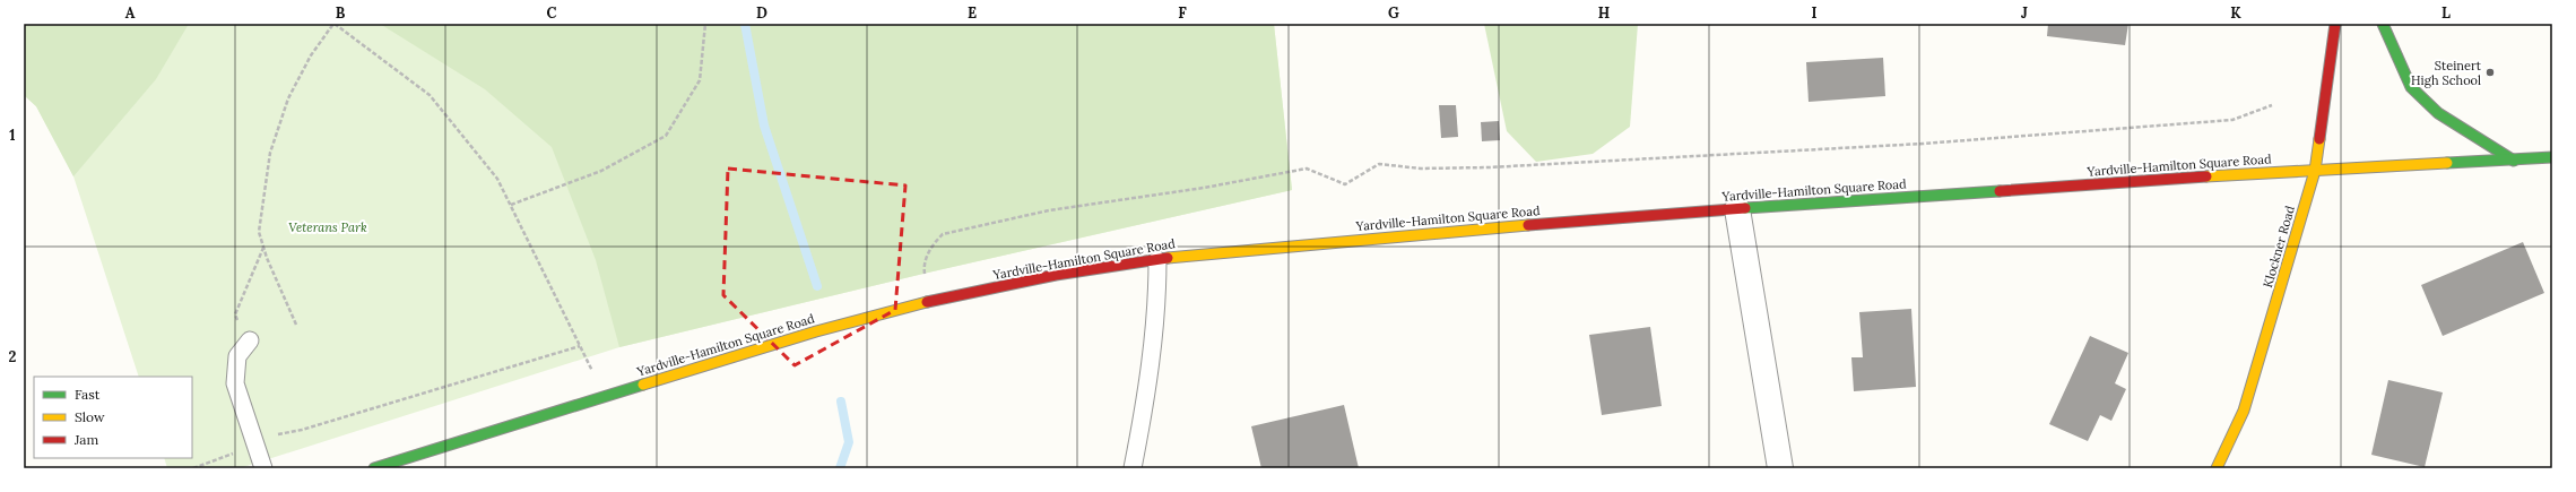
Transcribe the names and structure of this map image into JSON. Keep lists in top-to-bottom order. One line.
{"streets":{"street":["Yardville-Hamilton Square Road","Klockner Road"]},"crossings":[["Yardville-Hamilton Square Road","Klockner Road"]],"parks":["Veterans Park"],"places":["Steinert High School"],"legend":["Fast","Slow","Jam"],"grid":{"columns":["A","B","C","D","E","F","G","H","I","J","K","L"],"rows":["1","2"]}}
